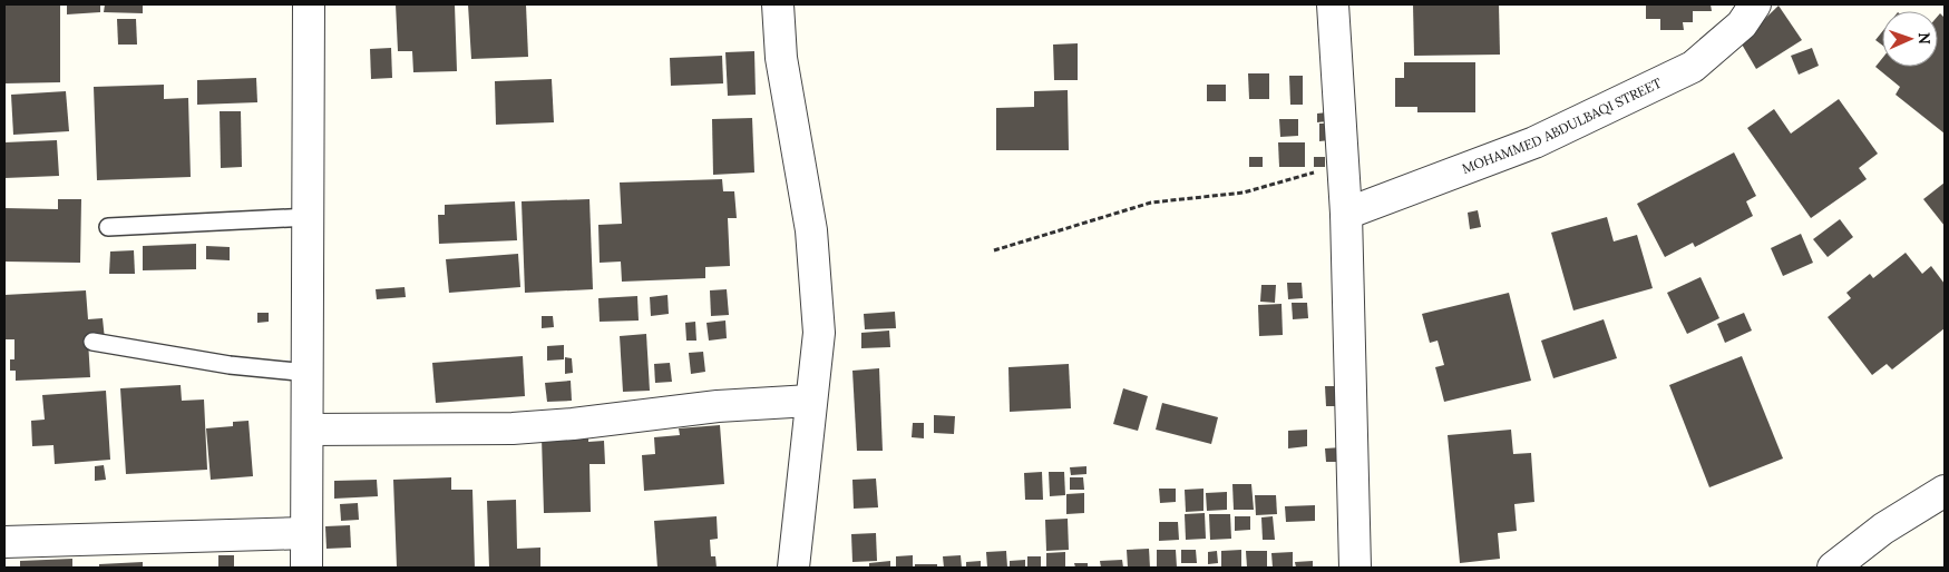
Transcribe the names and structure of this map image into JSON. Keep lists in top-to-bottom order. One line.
{"streets":{"street":["MOHAMMED ABDULBAQI STREET"]},"north":"right"}
